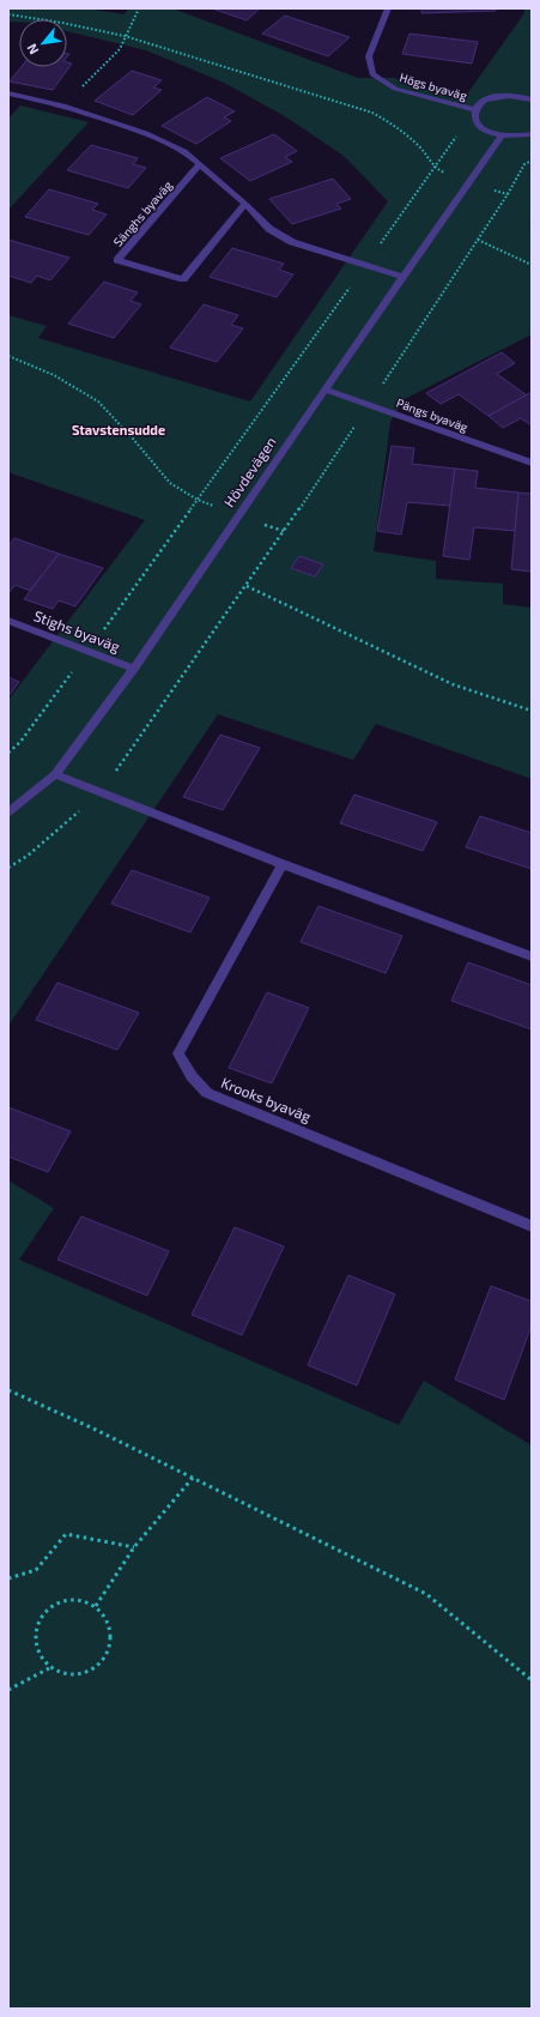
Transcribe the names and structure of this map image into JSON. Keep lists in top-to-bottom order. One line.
{"streets":{"street":["Högs byaväg","Sänghs byaväg","Pängs byaväg","Hövdevägen","Stighs byaväg","Krooks byaväg"]},"crossings":[["Pängs byaväg","Hövdevägen"],["Hövdevägen","Stighs byaväg"]],"districts":["Stavstensudde"],"north":"bottom left"}
